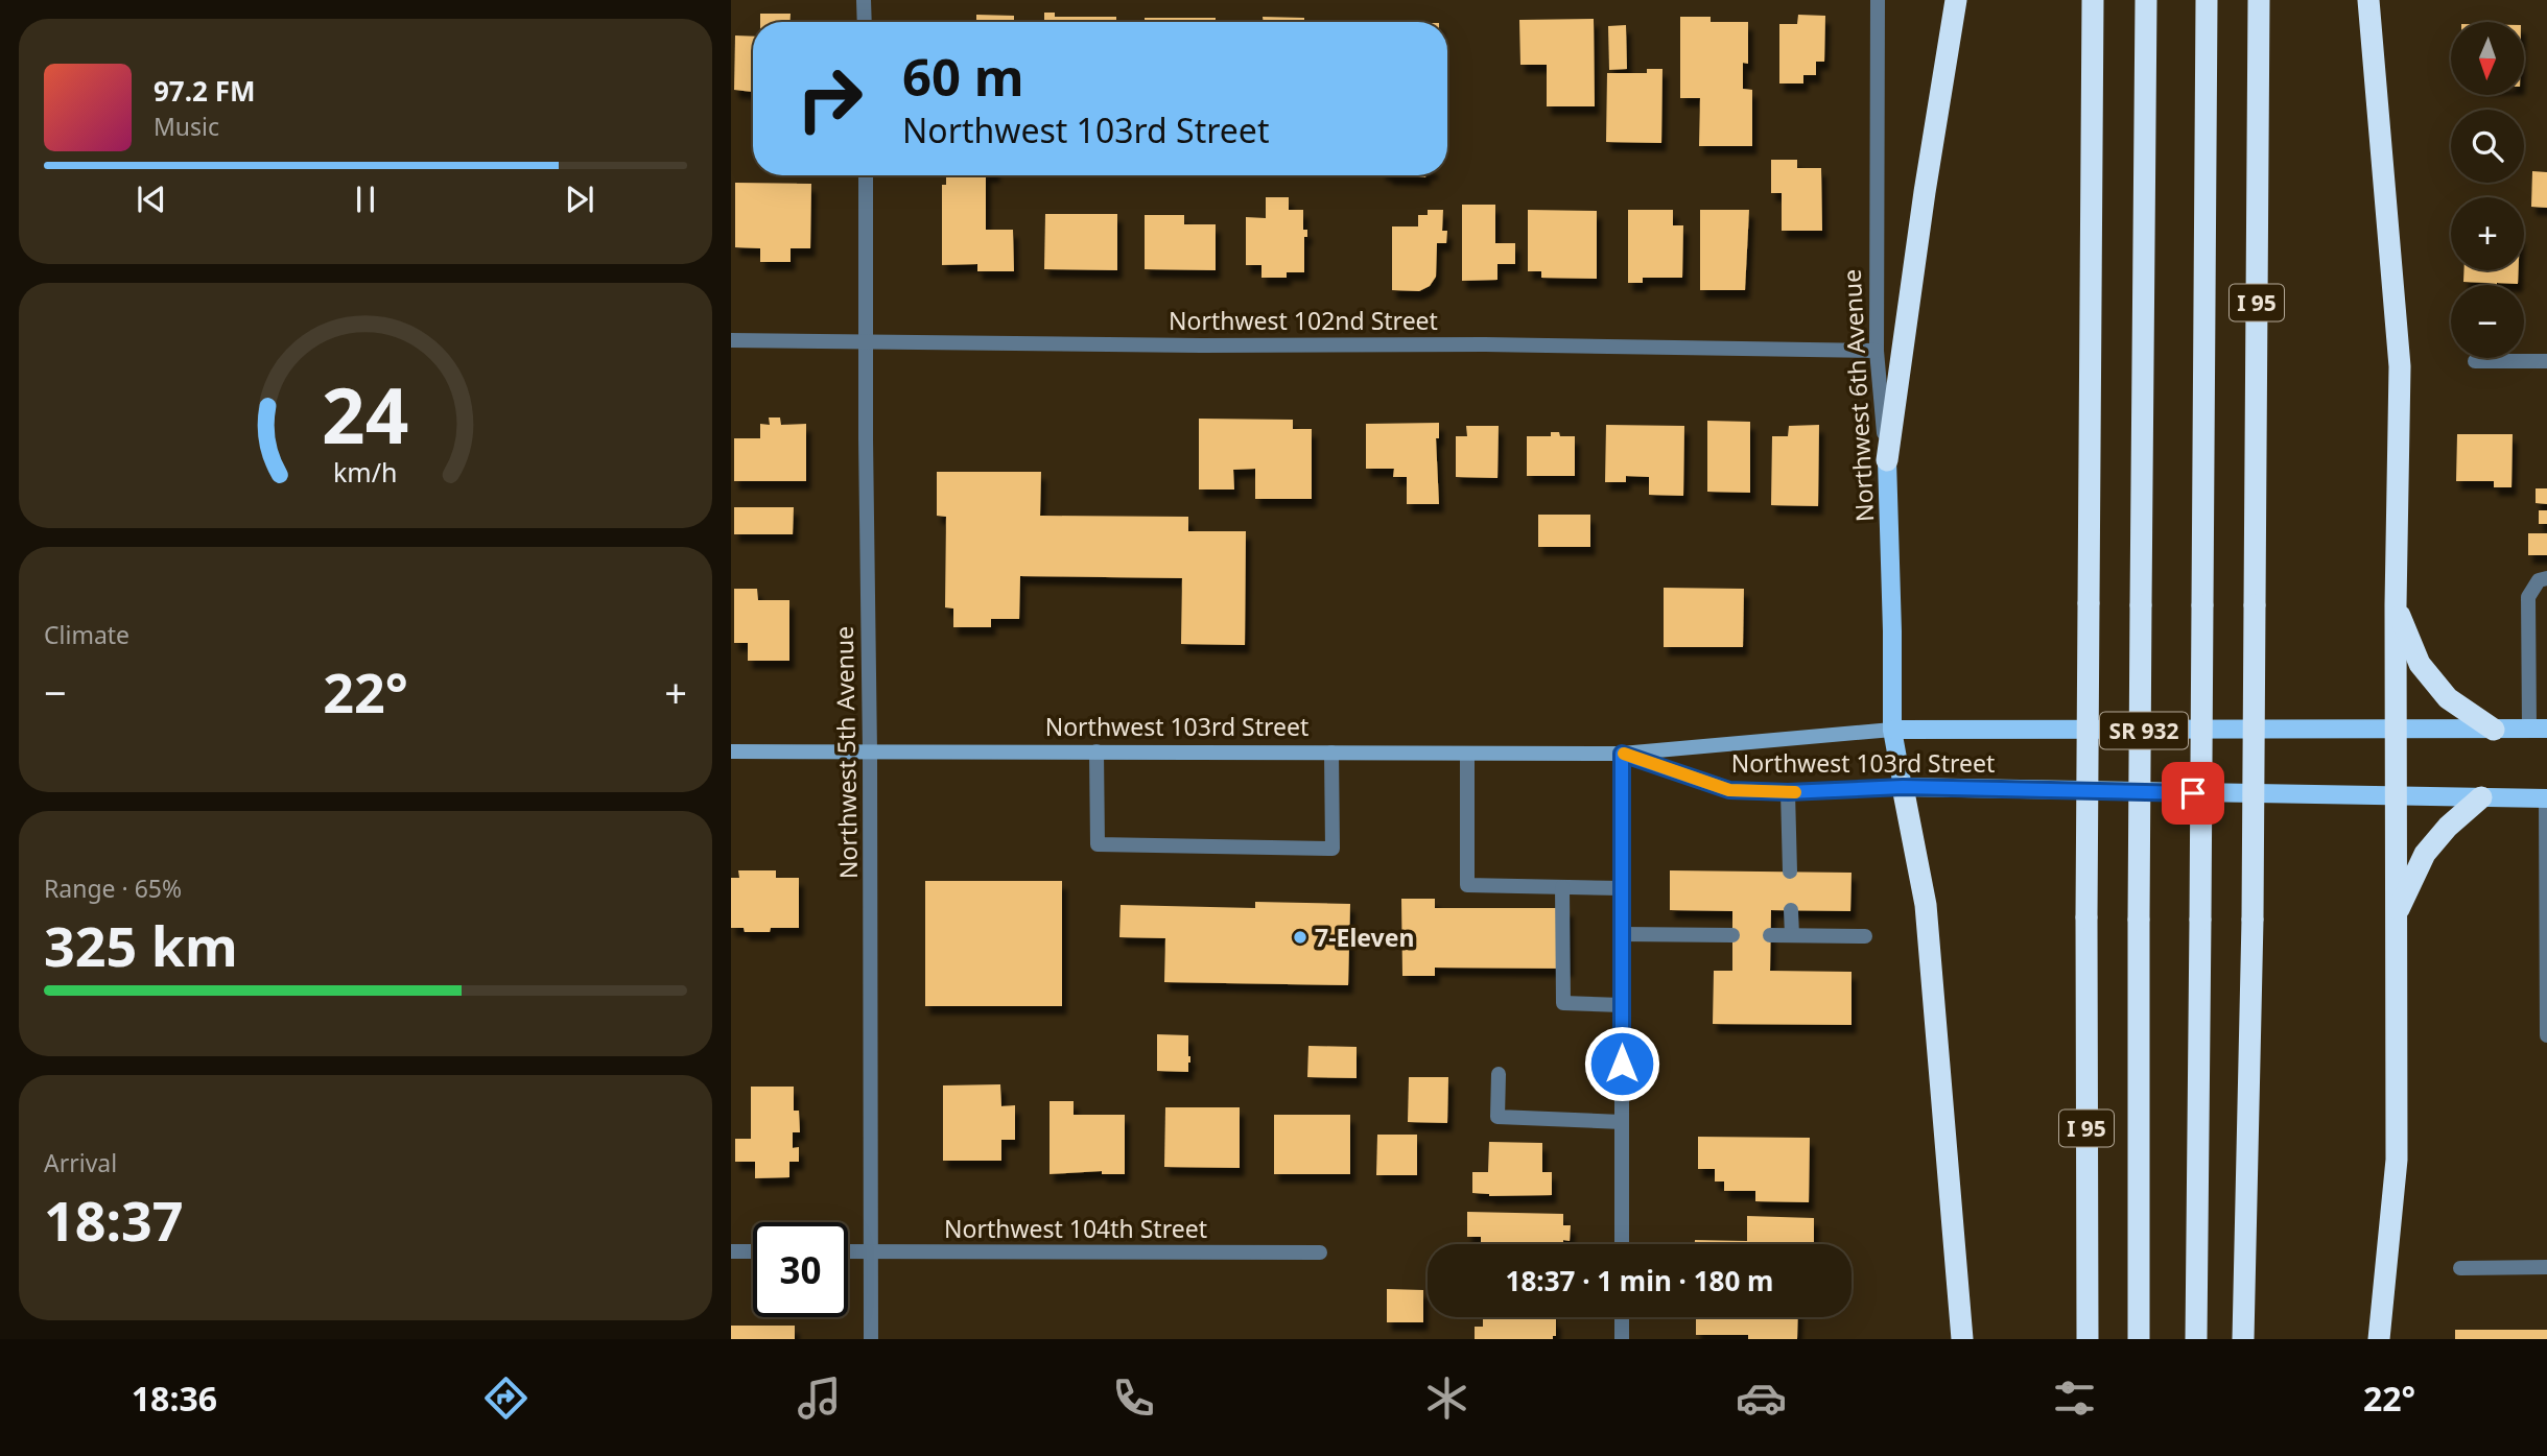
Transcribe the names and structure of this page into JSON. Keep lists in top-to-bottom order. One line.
{"streets":{"highway":["I 95"],"main road":["Northwest 6th Avenue","Northwest 103rd Street","SR 932"],"street":["Northwest 102nd Street","Northwest 5th Avenue","Northwest 104th Street"]},"crossings":[["Northwest 102nd Street","Northwest 6th Avenue"],["Northwest 102nd Street","Northwest 5th Avenue"],["Northwest 6th Avenue","Northwest 103rd Street"],["Northwest 103rd Street","Northwest 5th Avenue"],["Northwest 5th Avenue","Northwest 104th Street"]],"places":["7-Eleven"],"north":"bottom","page":{"map_buttons":["+","−"],"turn":["60 m","Northwest 103rd Street"],"song":["97.2 FM","Music"],"tile":["Climate",["Range · 65%","325 km"],["Arrival","18:37"]],"heat":["−","22°","+"],"limit":"30","trip":"18:37 · 1 min · 180 m","tabs":["18:36","22°"],"gauge":["24","km/h"]}}
